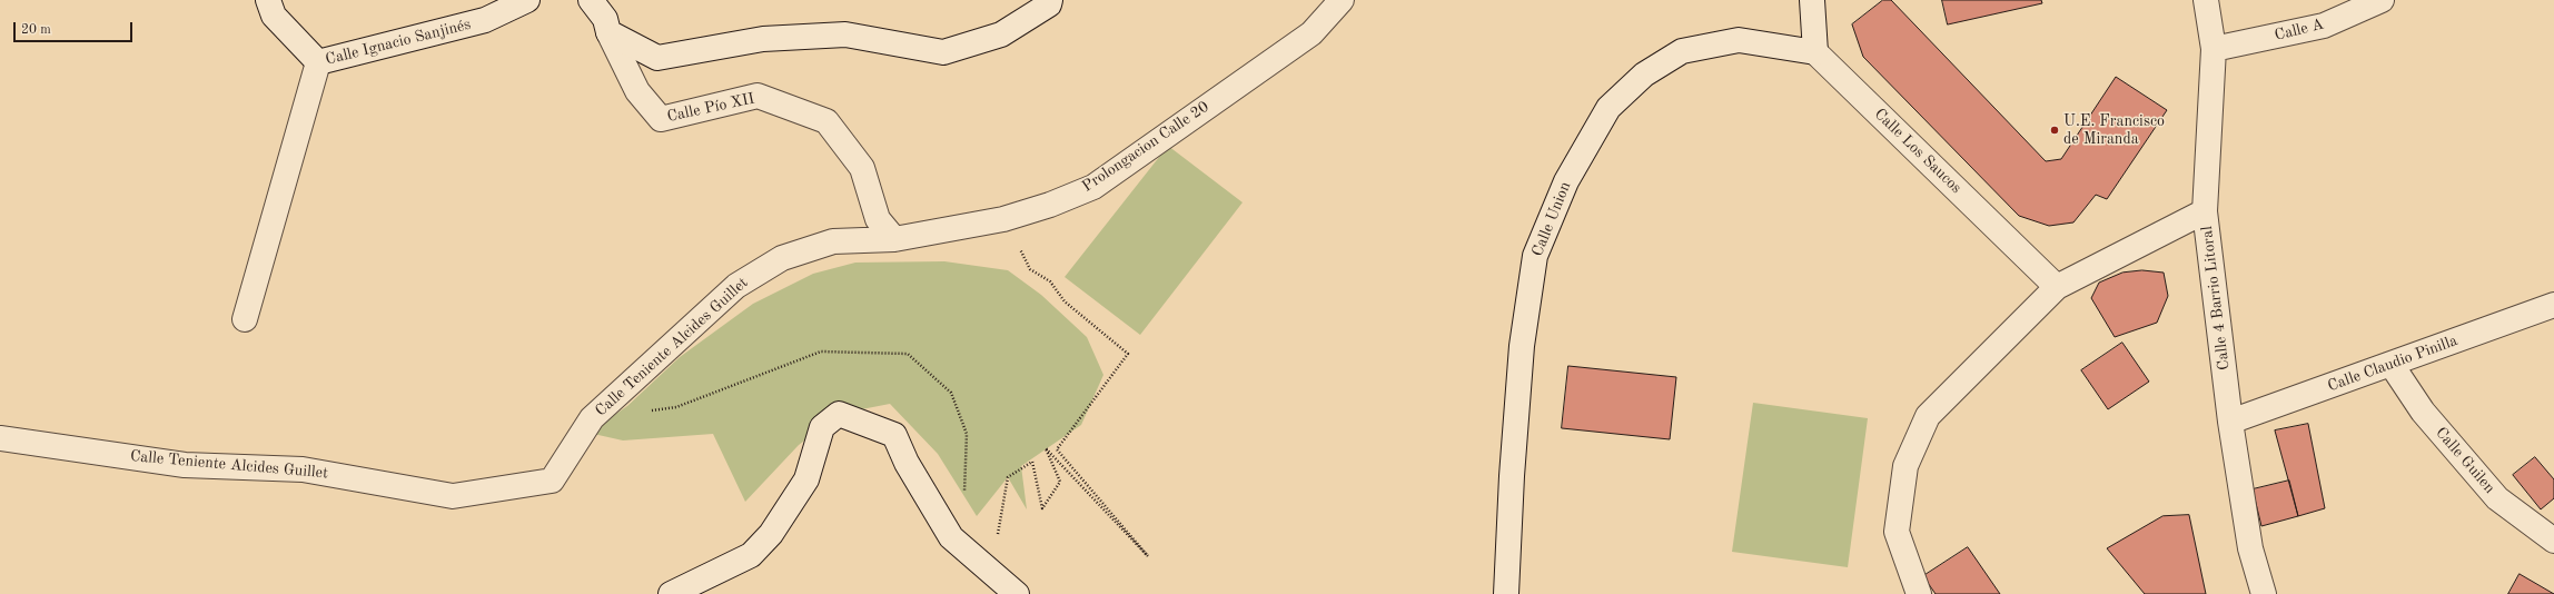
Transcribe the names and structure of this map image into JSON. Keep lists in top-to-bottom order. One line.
{"streets":{"street":["Calle A","Calle Ignacio Sanjinés","Calle Pío XII","Prolongacion Calle 20","Calle Los Saucos","Calle Union","Calle 4 Barrio Litoral","Calle Teniente Alcides Guillet","Calle Claudio Pinilla","Calle Guilen"]},"crossings":[["Calle A","Calle 4 Barrio Litoral"],["Calle Pío XII","Prolongacion Calle 20"],["Calle Pío XII","Calle Teniente Alcides Guillet"],["Prolongacion Calle 20","Calle Teniente Alcides Guillet"],["Calle Los Saucos","Calle Union"],["Calle 4 Barrio Litoral","Calle Claudio Pinilla"],["Calle Claudio Pinilla","Calle Guilen"]],"places":["U.E. Francisco de Miranda"],"scale_bar":"20 m"}
